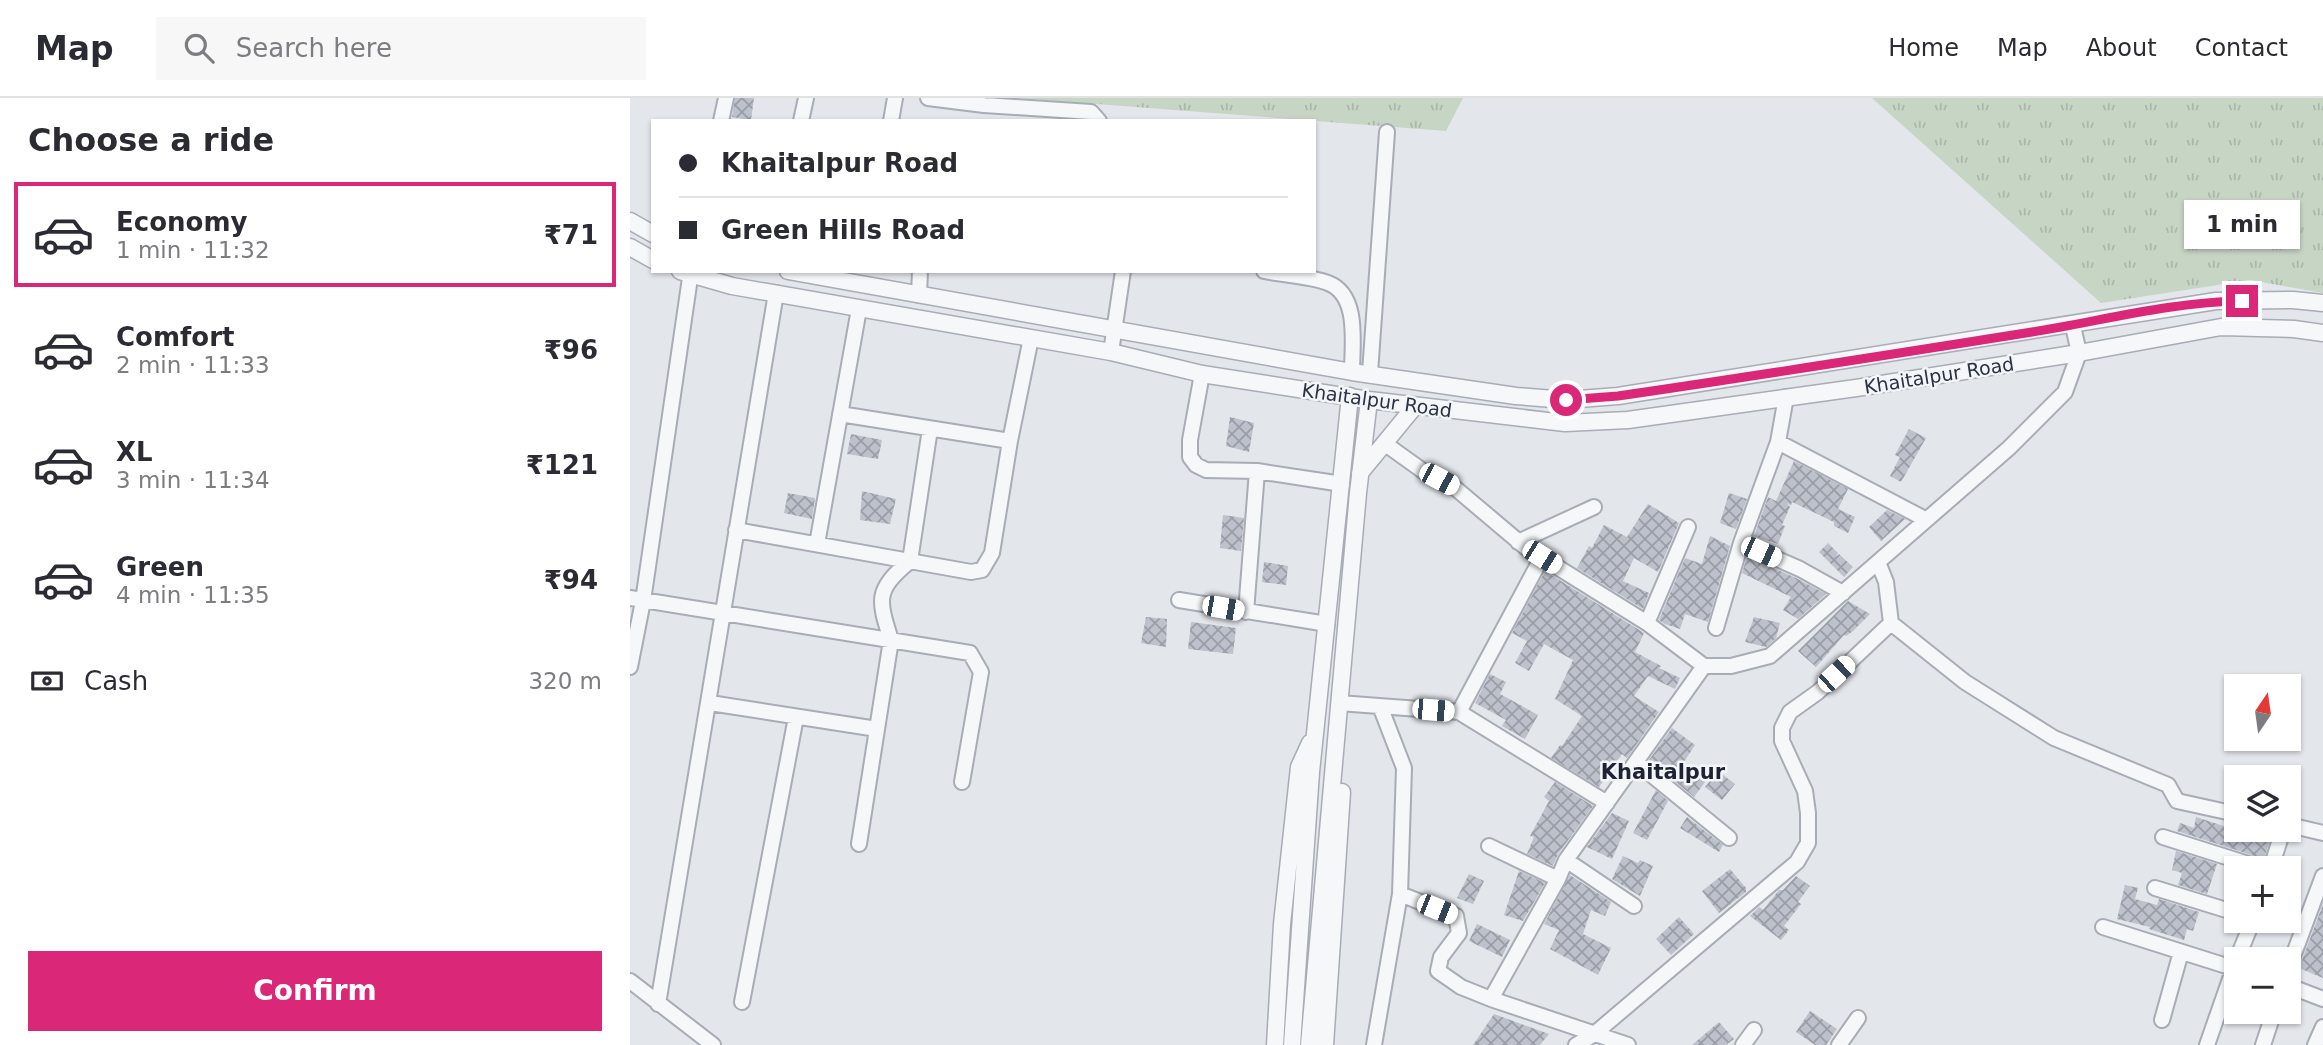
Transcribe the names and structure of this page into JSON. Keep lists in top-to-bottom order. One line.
{"streets":{"street":["Khaitalpur Road"]},"districts":["Khaitalpur"],"north":"top","page":{"header":"Map","search":"Search here","nav":["Home","Map","About","Contact"],"heading":"Choose a ride","banner":["Khaitalpur Road","Green Hills Road"],"list":[{"name":"Economy","note":"1 min · 11:32","value":"₹71"},{"name":"Comfort","note":"2 min · 11:33","value":"₹96"},{"name":"XL","note":"3 min · 11:34","value":"₹121"},{"name":"Green","note":"4 min · 11:35","value":"₹94"}],"bubble":"1 min","pay":["Cash","320 m"],"map_buttons":["+","−"],"buttons":"Confirm"}}
